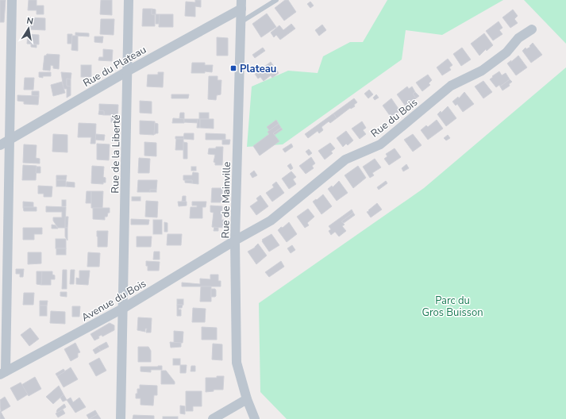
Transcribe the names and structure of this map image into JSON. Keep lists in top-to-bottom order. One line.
{"streets":{"street":["Rue du Plateau","Rue du Bois","Rue de la Liberté","Rue de Mainville","Avenue du Bois"]},"crossings":[["Rue du Plateau","Rue de la Liberté"],["Rue du Plateau","Rue de Mainville"],["Rue du Bois","Rue de Mainville"],["Rue du Bois","Avenue du Bois"],["Rue de la Liberté","Avenue du Bois"],["Rue de Mainville","Avenue du Bois"]],"parks":["Parc du Gros Buisson"],"places":{"transit":["Plateau"]},"north":"top"}
